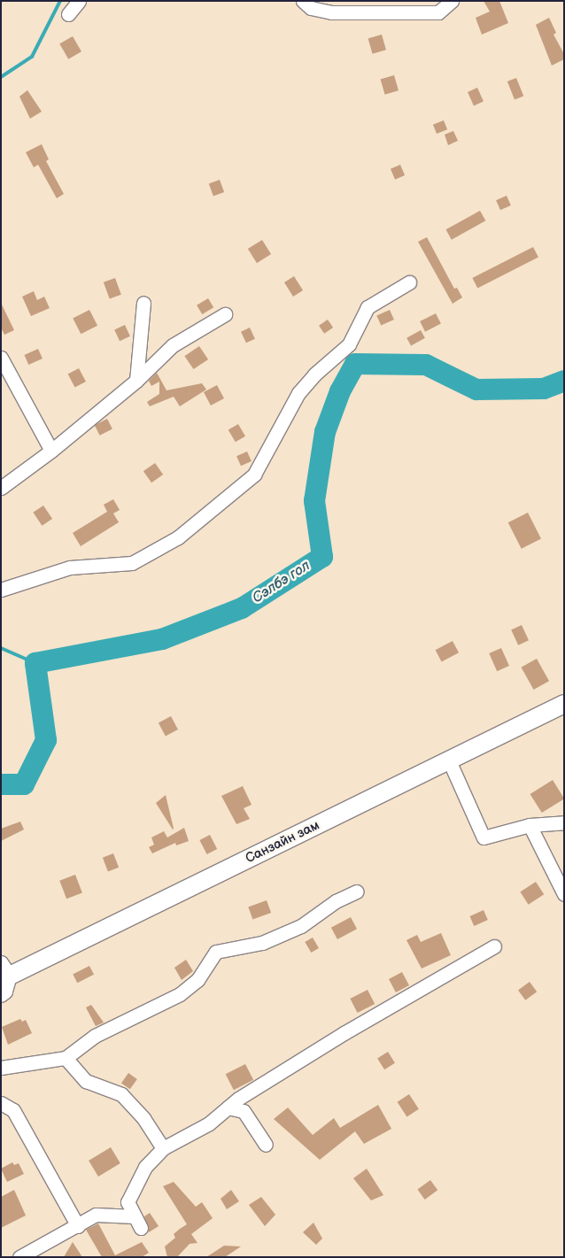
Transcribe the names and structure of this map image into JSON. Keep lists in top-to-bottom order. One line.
{"streets":{"main road":["Санзайн зам"]},"water":["Сэлбэ гол"]}
